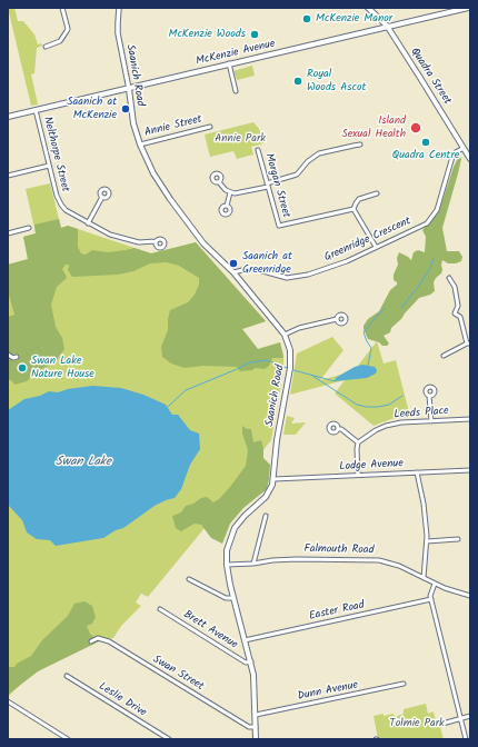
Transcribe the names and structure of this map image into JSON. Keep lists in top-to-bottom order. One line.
{"streets":{"main road":["McKenzie Avenue","Saanich Road","Quadra Street"],"street":["Annie Street","Nelthorpe Street","Morgan Street","Greenridge Crescent","Leeds Place","Lodge Avenue","Falmouth Road","Easter Road","Brett Avenue","Swan Street","Dunn Avenue","Leslie Drive"]},"crossings":[["McKenzie Avenue","Saanich Road"],["McKenzie Avenue","Quadra Street"],["McKenzie Avenue","Nelthorpe Street"],["Saanich Road","Annie Street"],["Saanich Road","Greenridge Crescent"],["Saanich Road","Lodge Avenue"],["Saanich Road","Falmouth Road"],["Saanich Road","Easter Road"],["Saanich Road","Brett Avenue"],["Saanich Road","Swan Street"],["Saanich Road","Dunn Avenue"],["Quadra Street","Greenridge Crescent"]],"water":["Swan Lake"],"parks":["Annie Park","Tolmie Park"],"places":["McKenzie Manor","McKenzie Woods","Royal Woods Ascot","Saanich at McKenzie","Island Sexual Health","Quadra Centre","Saanich at Greenridge","Swan Lake Nature House"]}
